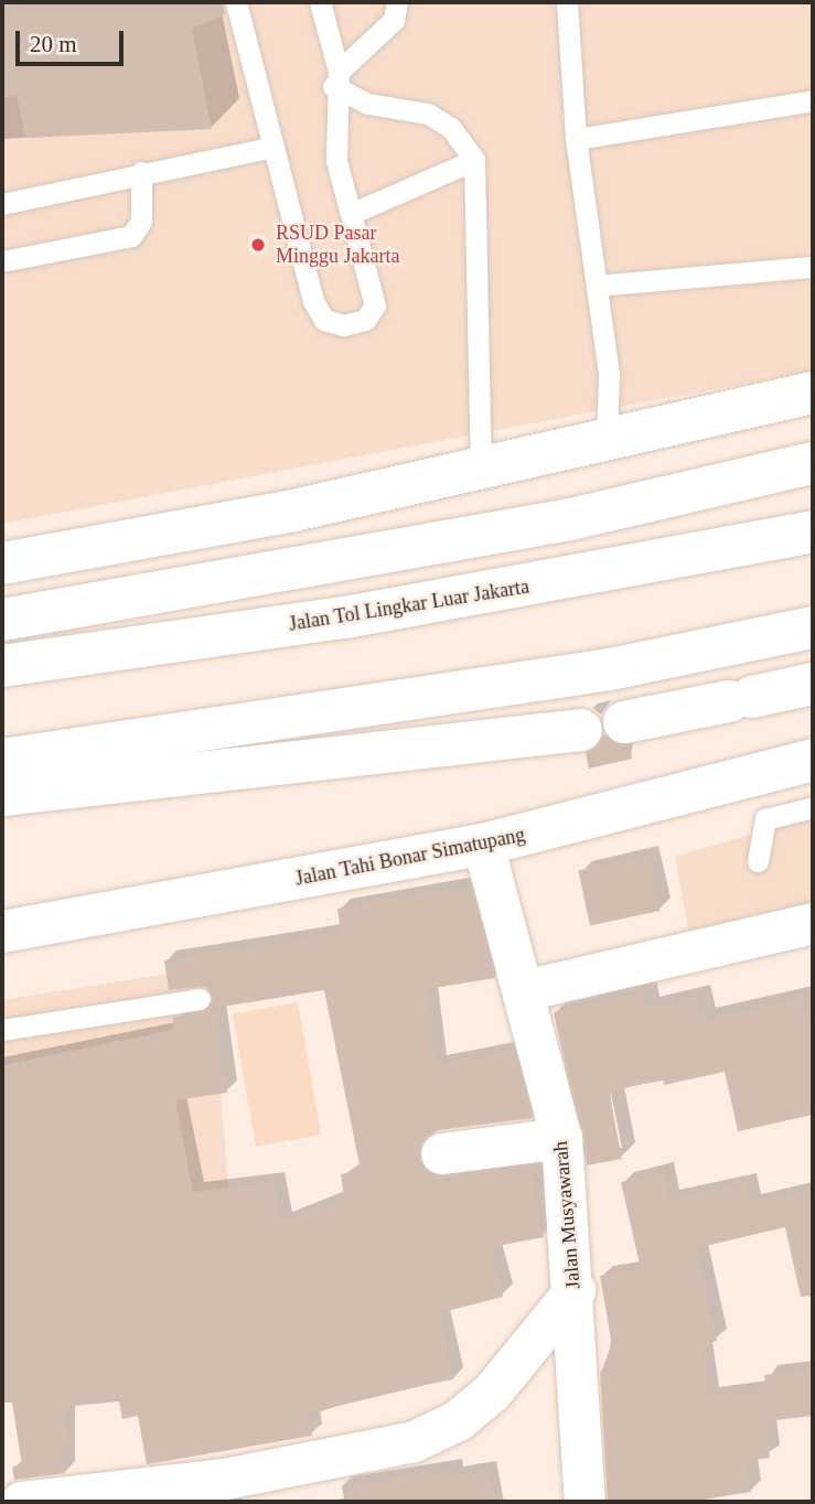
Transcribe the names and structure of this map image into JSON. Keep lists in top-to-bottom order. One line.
{"streets":{"highway":["Jalan Tol Lingkar Luar Jakarta","Jalan Tahi Bonar Simatupang"],"street":["Jalan Musyawarah"]},"crossings":[["Jalan Tahi Bonar Simatupang","Jalan Musyawarah"]],"places":["RSUD Pasar Minggu Jakarta"],"scale_bar":"20 m"}
